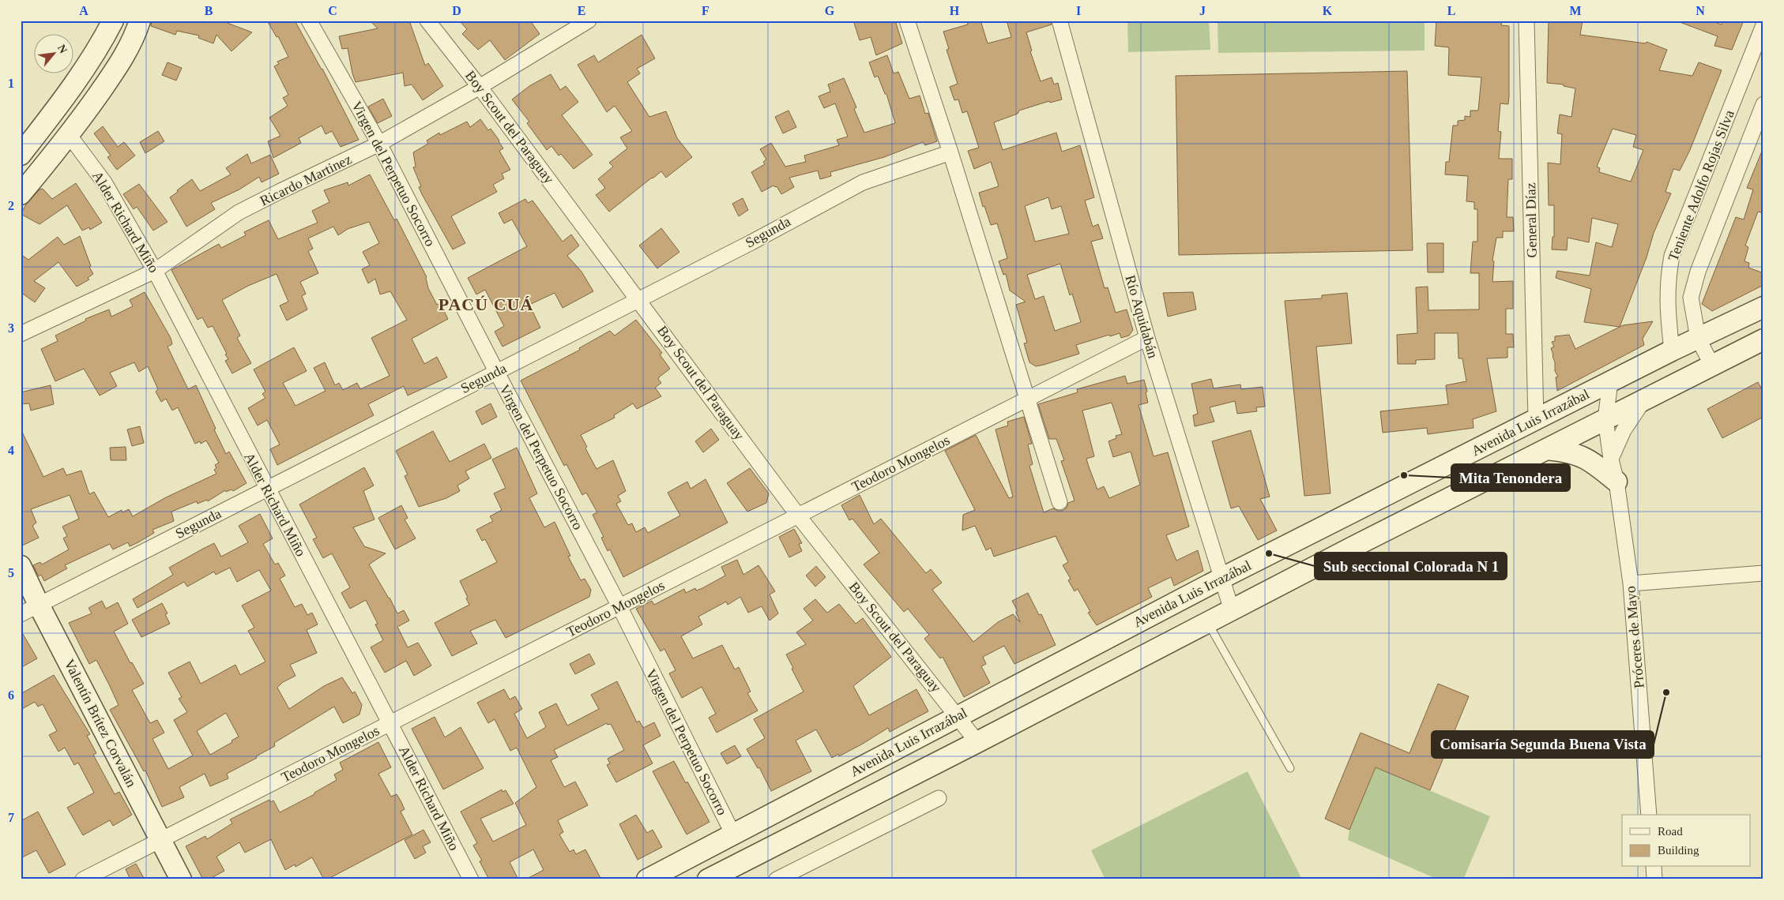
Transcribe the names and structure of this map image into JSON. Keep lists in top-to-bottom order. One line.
{"streets":{"main road":["Avenida Luis Irrazábal","Valentín Brítez Corvalán"],"street":["Boy Scout del Paraguay","Virgen del Perpetuo Socorro","Ricardo Martinez","Teniente Adolfo Rojas Silva","General Díaz","Alder Richard Miño","Segunda","Río Aquidabán","Teodoro Mongelos","Próceres de Mayo"]},"crossings":[["Boy Scout del Paraguay","Ricardo Martinez"],["Boy Scout del Paraguay","Segunda"],["Boy Scout del Paraguay","Avenida Luis Irrazábal"],["Boy Scout del Paraguay","Teodoro Mongelos"],["Virgen del Perpetuo Socorro","Ricardo Martinez"],["Virgen del Perpetuo Socorro","Segunda"],["Virgen del Perpetuo Socorro","Avenida Luis Irrazábal"],["Virgen del Perpetuo Socorro","Teodoro Mongelos"],["Ricardo Martinez","Alder Richard Miño"],["Teniente Adolfo Rojas Silva","Avenida Luis Irrazábal"],["General Díaz","Avenida Luis Irrazábal"],["Alder Richard Miño","Segunda"],["Alder Richard Miño","Teodoro Mongelos"],["Segunda","Valentín Brítez Corvalán"],["Río Aquidabán","Avenida Luis Irrazábal"],["Río Aquidabán","Teodoro Mongelos"],["Avenida Luis Irrazábal","Próceres de Mayo"],["Teodoro Mongelos","Valentín Brítez Corvalán"]],"districts":["PACÚ CUÁ"],"places":["Mita Tenondera","Sub seccional Colorada N 1","Comisaría Segunda Buena Vista"],"legend":["Road","Building"],"north":"top right","grid":{"columns":["A","B","C","D","E","F","G","H","I","J","K","L","M","N"],"rows":["1","2","3","4","5","6","7"]}}
